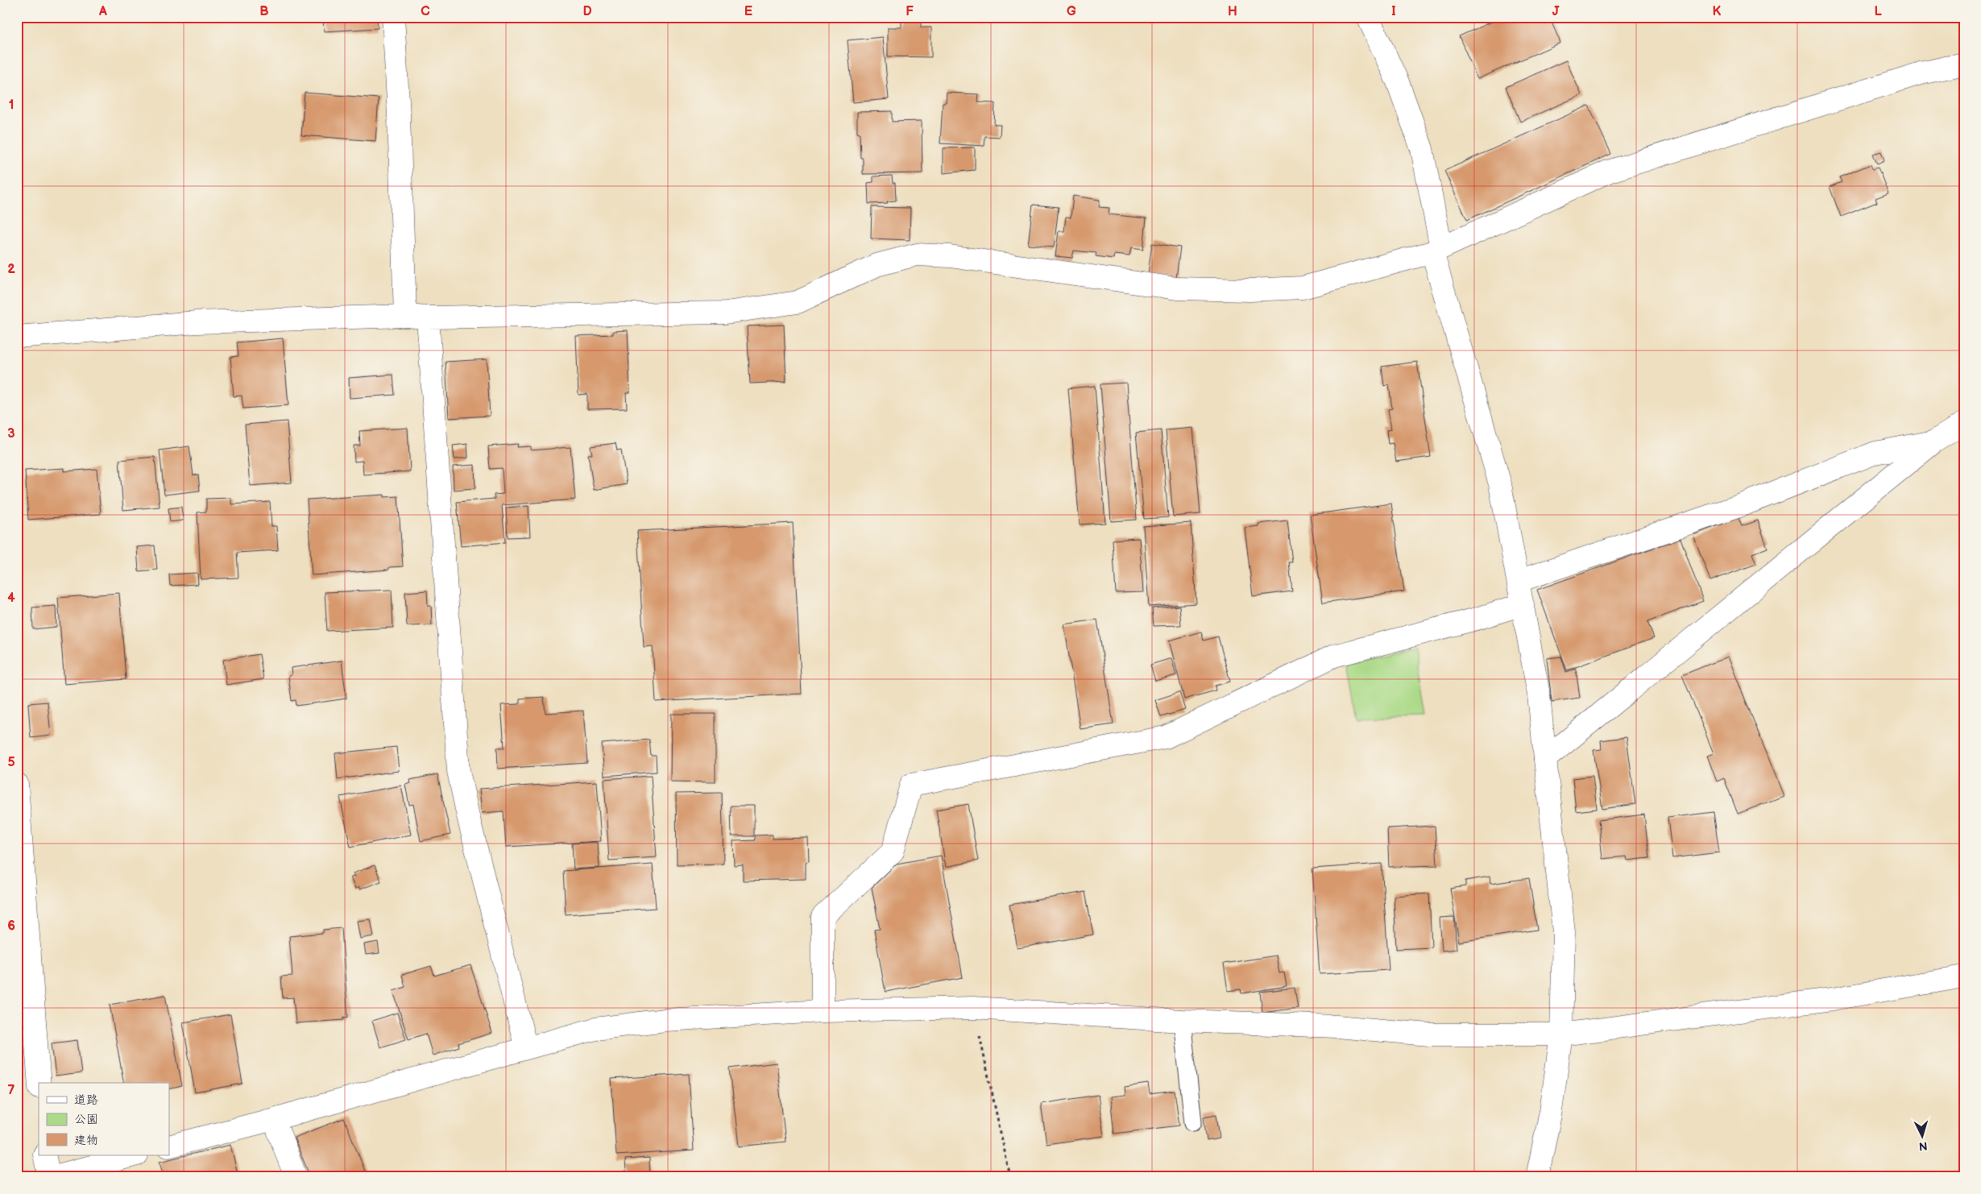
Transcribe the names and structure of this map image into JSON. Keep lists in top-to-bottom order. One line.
{"legend":["道路","公園","建物"],"north":"bottom","grid":{"columns":["A","B","C","D","E","F","G","H","I","J","K","L"],"rows":["1","2","3","4","5","6","7"]}}
